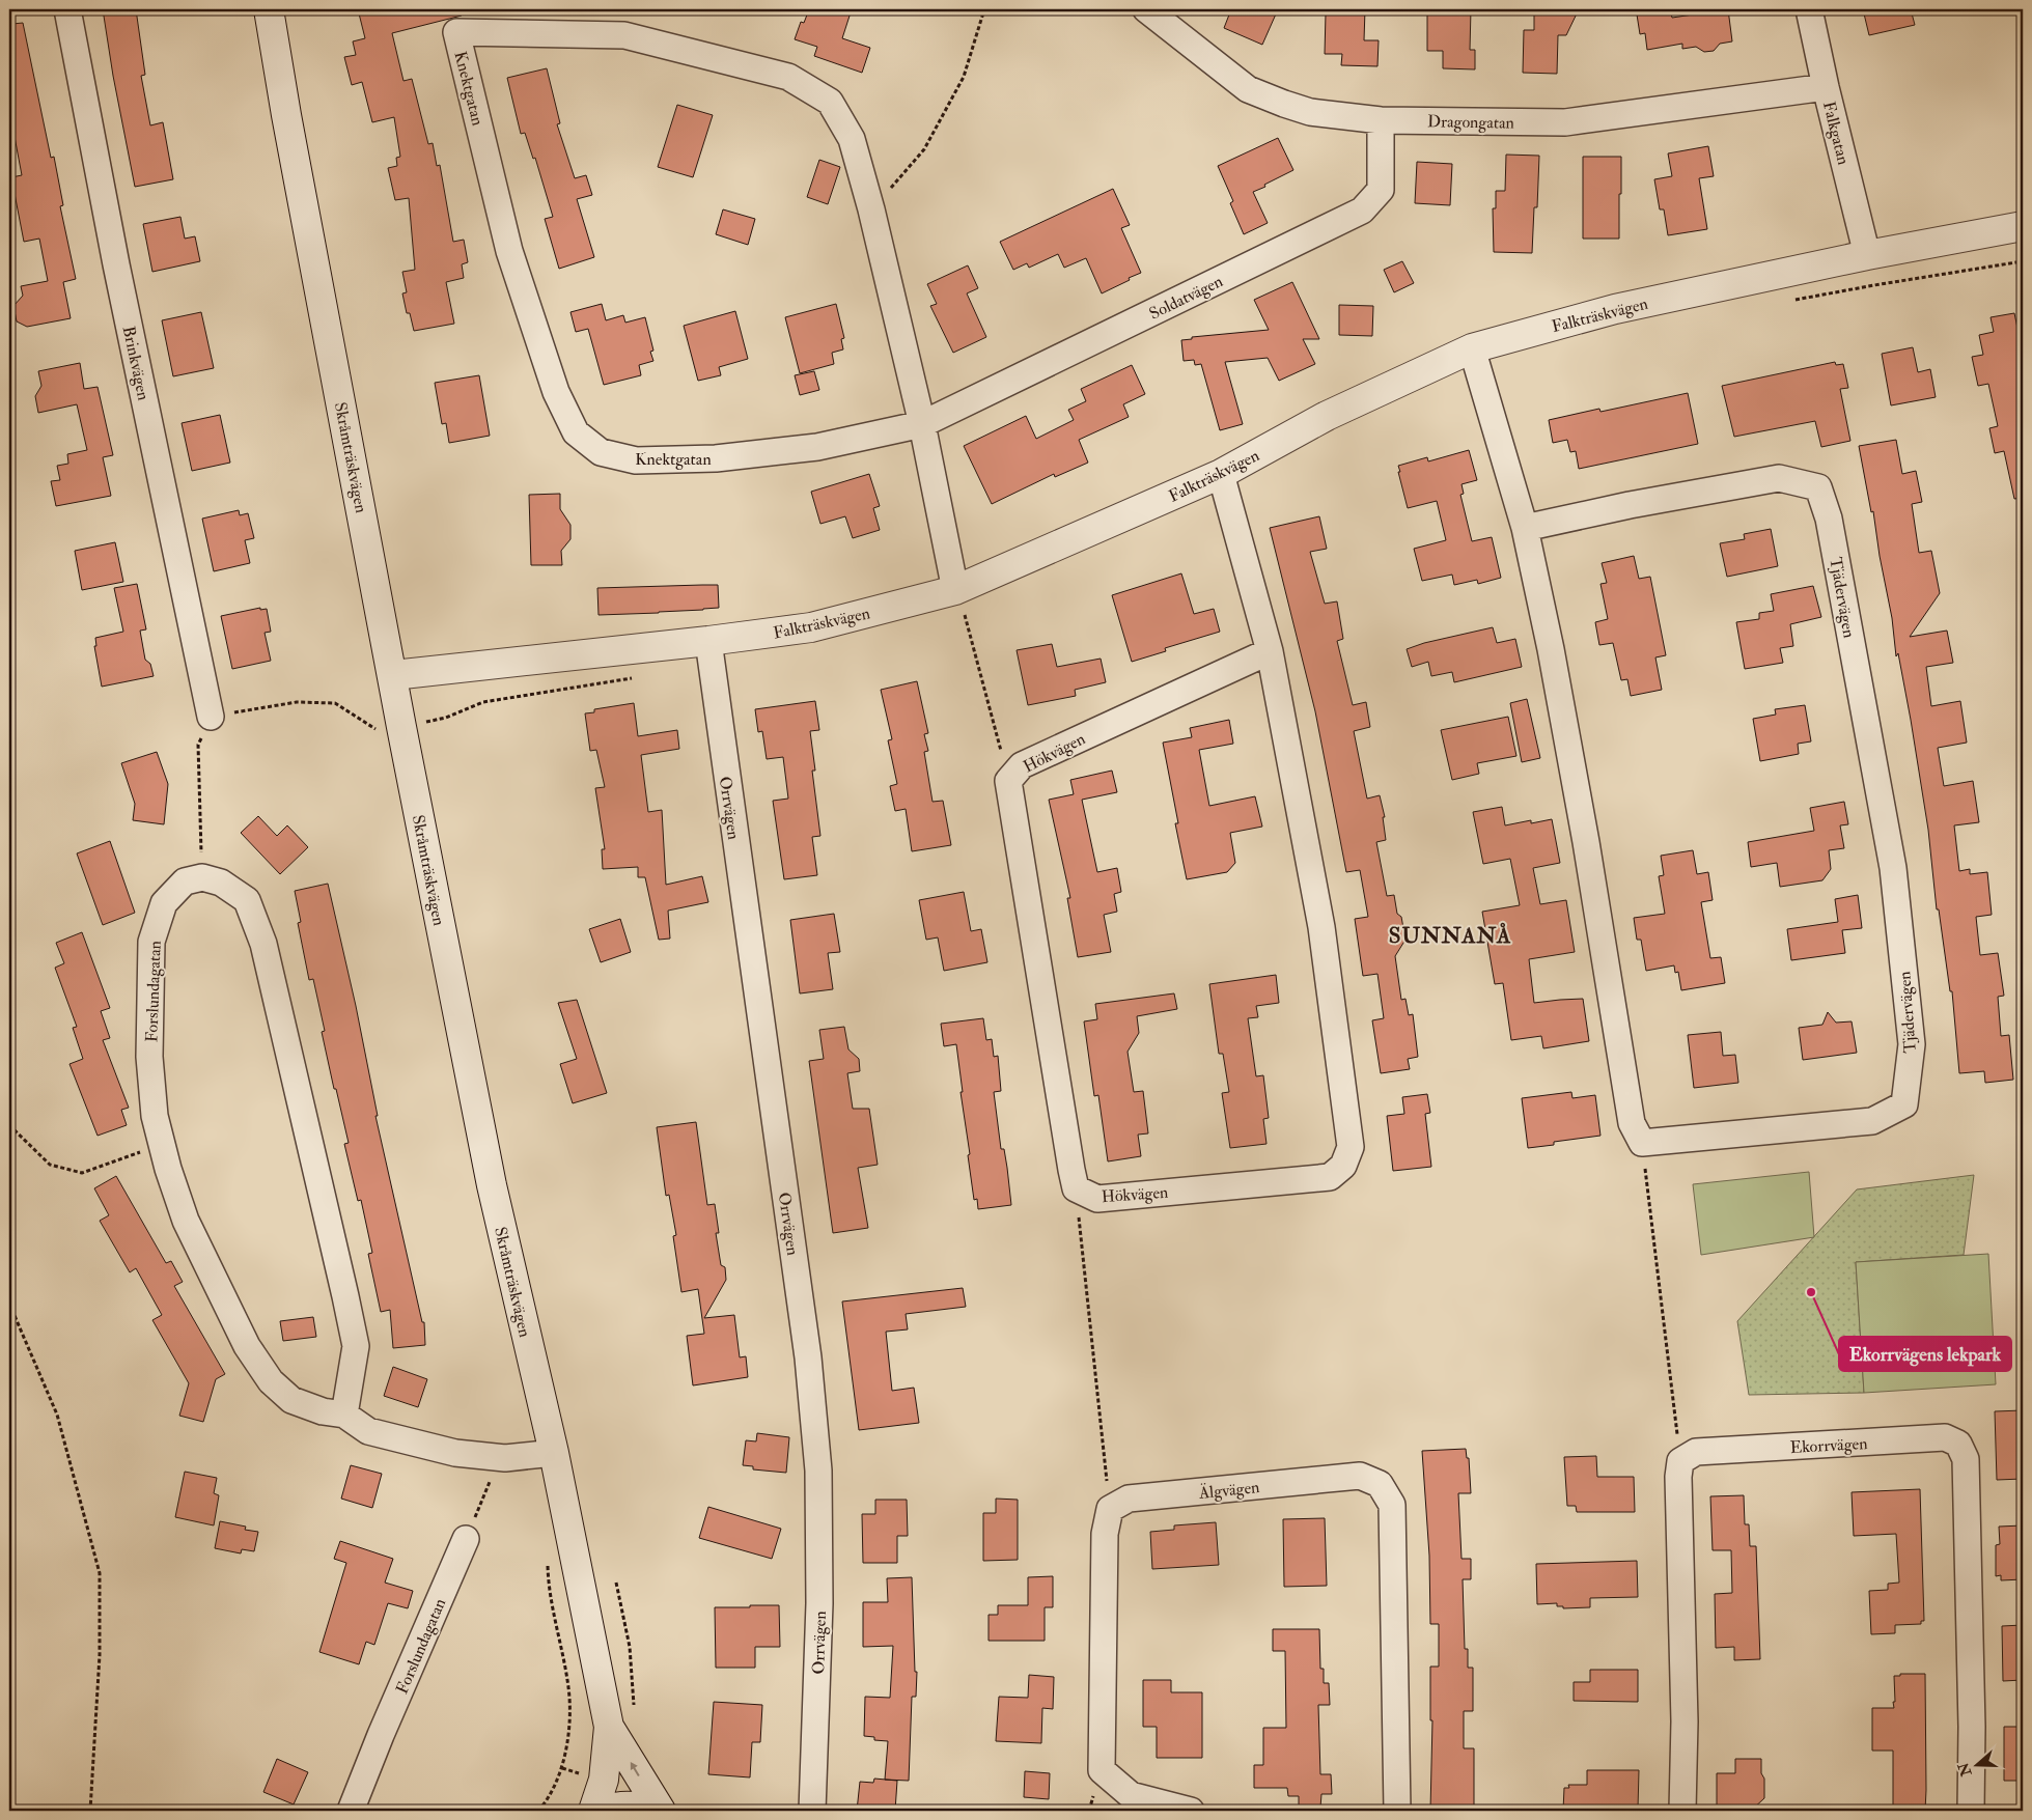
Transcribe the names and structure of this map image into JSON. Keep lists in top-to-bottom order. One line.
{"streets":{"main road":["Falkträskvägen","Skråmträskvägen"],"street":["Knektgatan","Dragongatan","Falkgatan","Soldatvägen","Brinkvägen","Tjädervägen","Hökvägen","Orrvägen","Forslundagatan","Ekorrvägen","Älgvägen"]},"crossings":[["Knektgatan","Soldatvägen"],["Knektgatan","Falkträskvägen"],["Dragongatan","Falkgatan"],["Dragongatan","Soldatvägen"],["Falkgatan","Falkträskvägen"],["Falkträskvägen","Skråmträskvägen"],["Falkträskvägen","Hökvägen"],["Falkträskvägen","Orrvägen"],["Skråmträskvägen","Forslundagatan"]],"districts":["SUNNANÅ"],"places":["Ekorrvägens lekpark"],"north":"left"}
